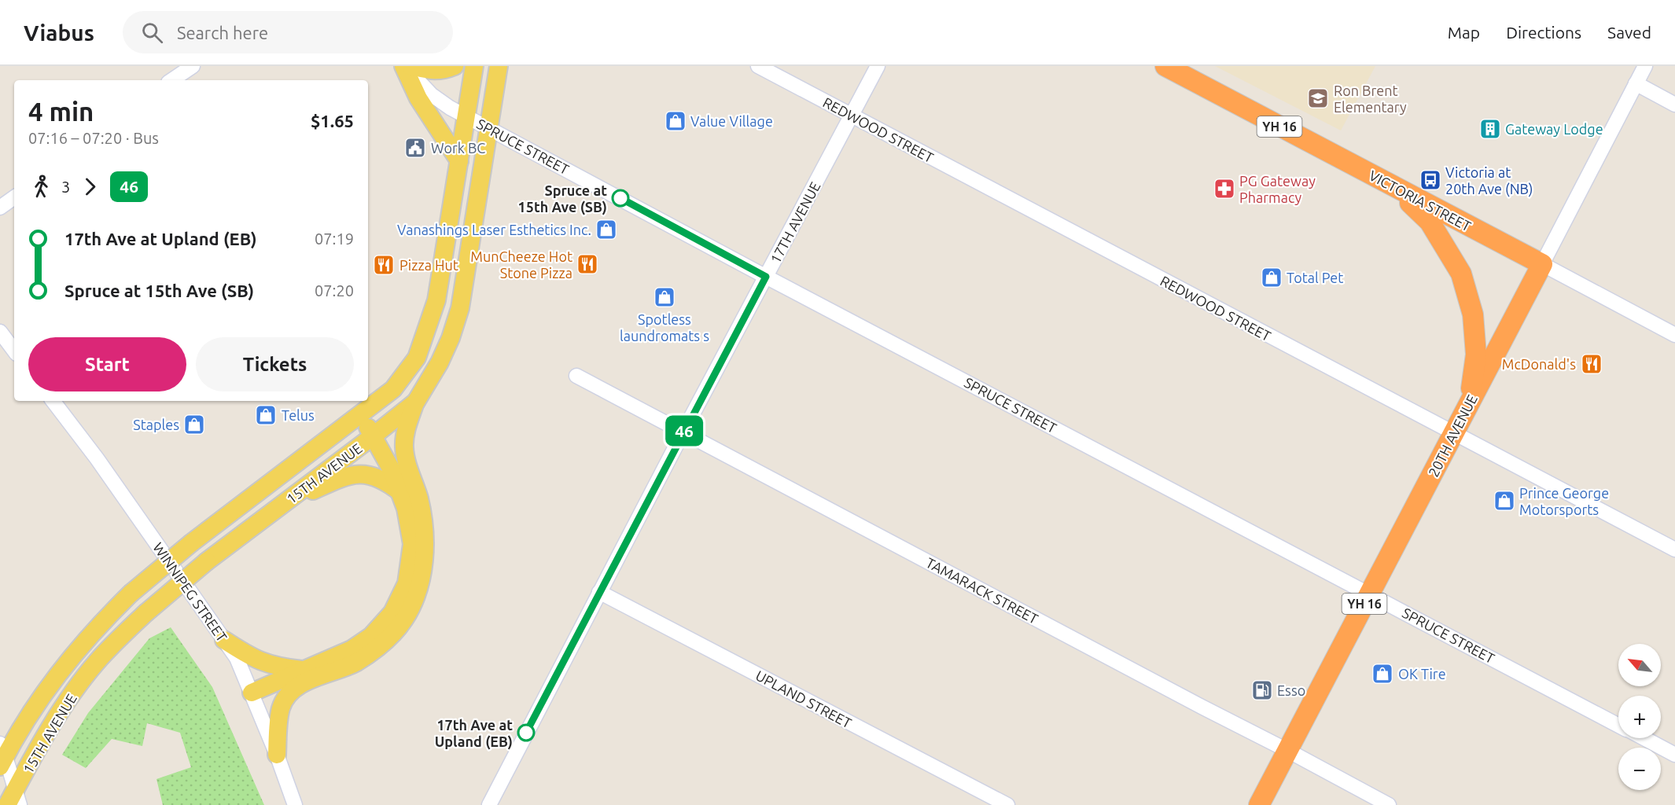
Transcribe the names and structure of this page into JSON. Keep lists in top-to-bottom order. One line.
{"streets":{"highway":["YH 16","VICTORIA STREET","20TH AVENUE"],"main road":["15TH AVENUE"],"street":["REDWOOD STREET","SPRUCE STREET","17TH AVENUE","TAMARACK STREET","WINNIPEG STREET","UPLAND STREET"]},"crossings":[["REDWOOD STREET","17TH AVENUE"],["REDWOOD STREET","20TH AVENUE"],["SPRUCE STREET","17TH AVENUE"],["SPRUCE STREET","20TH AVENUE"],["SPRUCE STREET","15TH AVENUE"],["VICTORIA STREET","20TH AVENUE"],["17TH AVENUE","TAMARACK STREET"],["17TH AVENUE","UPLAND STREET"],["20TH AVENUE","TAMARACK STREET"]],"places":{"school or university":["Ron Brent Elementary"],"shop":["Value Village","Vanashings Laser Esthetics Inc.","Total Pet","Spotless laundromats s","Telus","Staples","Prince George Motorsports","OK Tire"],"building":["Gateway Lodge"],"public building":["Work BC"],"bus stop":["Victoria at 20th Ave (NB)"],"pharmacy":["PG Gateway Pharmacy"],"other":["Spruce at 15th Ave (SB)","17th Ave at Upland (EB)"],"restaurant":["MunCheeze Hot Stone Pizza","Pizza Hut","McDonald's"],"fuel station":["Esso"]},"lines":["bus line 46"],"north":"top left","page":{"header":"Viabus","search":"Search here","nav":["Map","Directions","Saved"],"on_map":"46","heading":["4 min","07:16 – 07:20 · Bus","$1.65"],"legs":["3","46"],"list":[{"name":"17th Ave at Upland (EB)","value":"07:19"},{"name":"Spruce at 15th Ave (SB)","value":"07:20"}],"buttons":["Start","Tickets"],"map_buttons":["+","−"]}}
